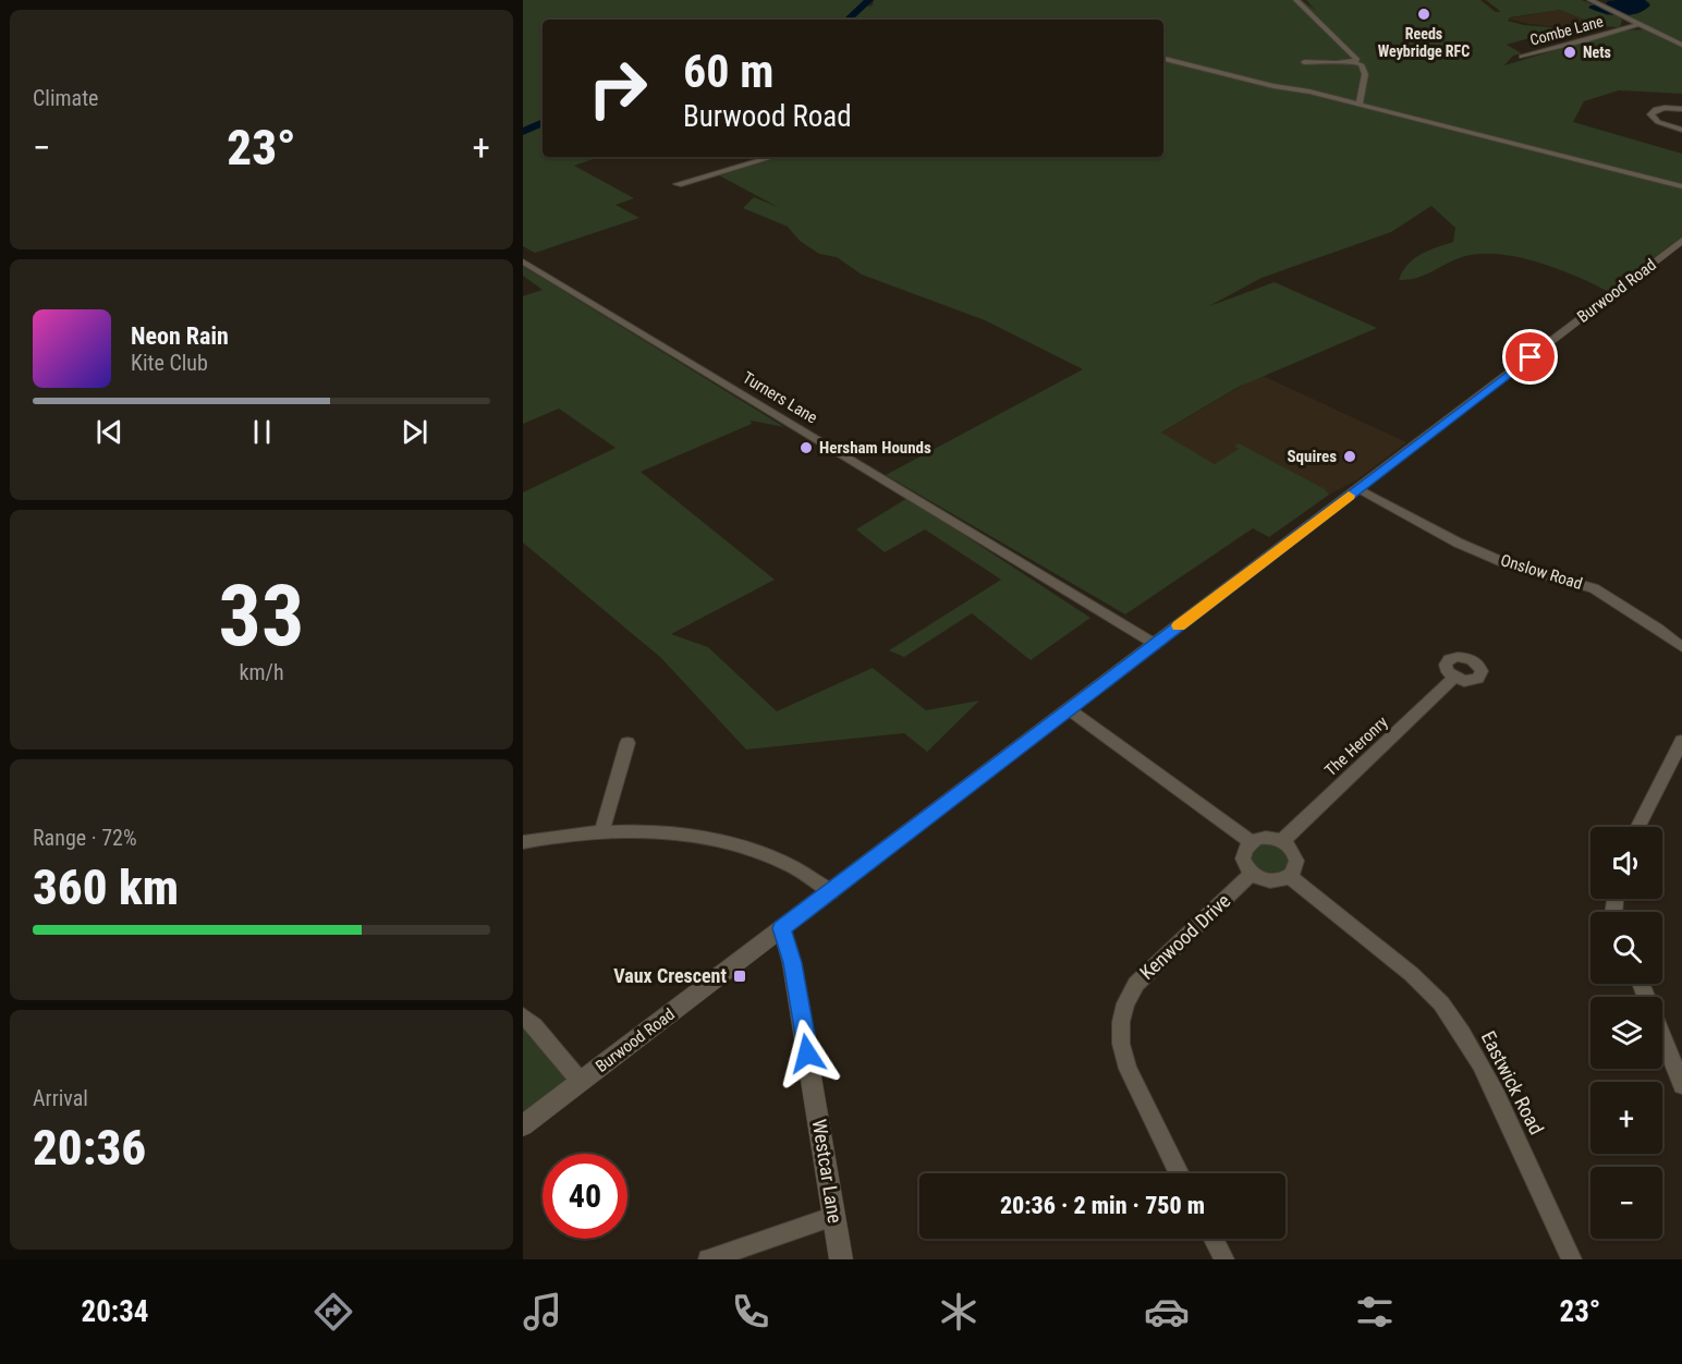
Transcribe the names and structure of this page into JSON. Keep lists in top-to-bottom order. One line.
{"streets":{"street":["Combe Lane","Burwood Road","Turners Lane","Onslow Road","The Heronry","Kenwood Drive","Eastwick Road","Westcar Lane"]},"crossings":[["Burwood Road","Turners Lane"],["Burwood Road","Onslow Road"],["Burwood Road","Westcar Lane"],["The Heronry","Kenwood Drive"],["The Heronry","Eastwick Road"],["Kenwood Drive","Eastwick Road"]],"places":{"other":["Reeds Weybridge RFC","Nets","Hersham Hounds","Squires"],"transit":["Vaux Crescent"]},"page":{"tile":["Climate",["33","km/h"],["Range · 72%","360 km"],["Arrival","20:36"]],"turn":["60 m","Burwood Road"],"heat":["−","23°","+"],"song":["Neon Rain","Kite Club"],"map_buttons":["+","−"],"limit":"40","trip":"20:36 · 2 min · 750 m","tabs":["20:34","23°"]}}
